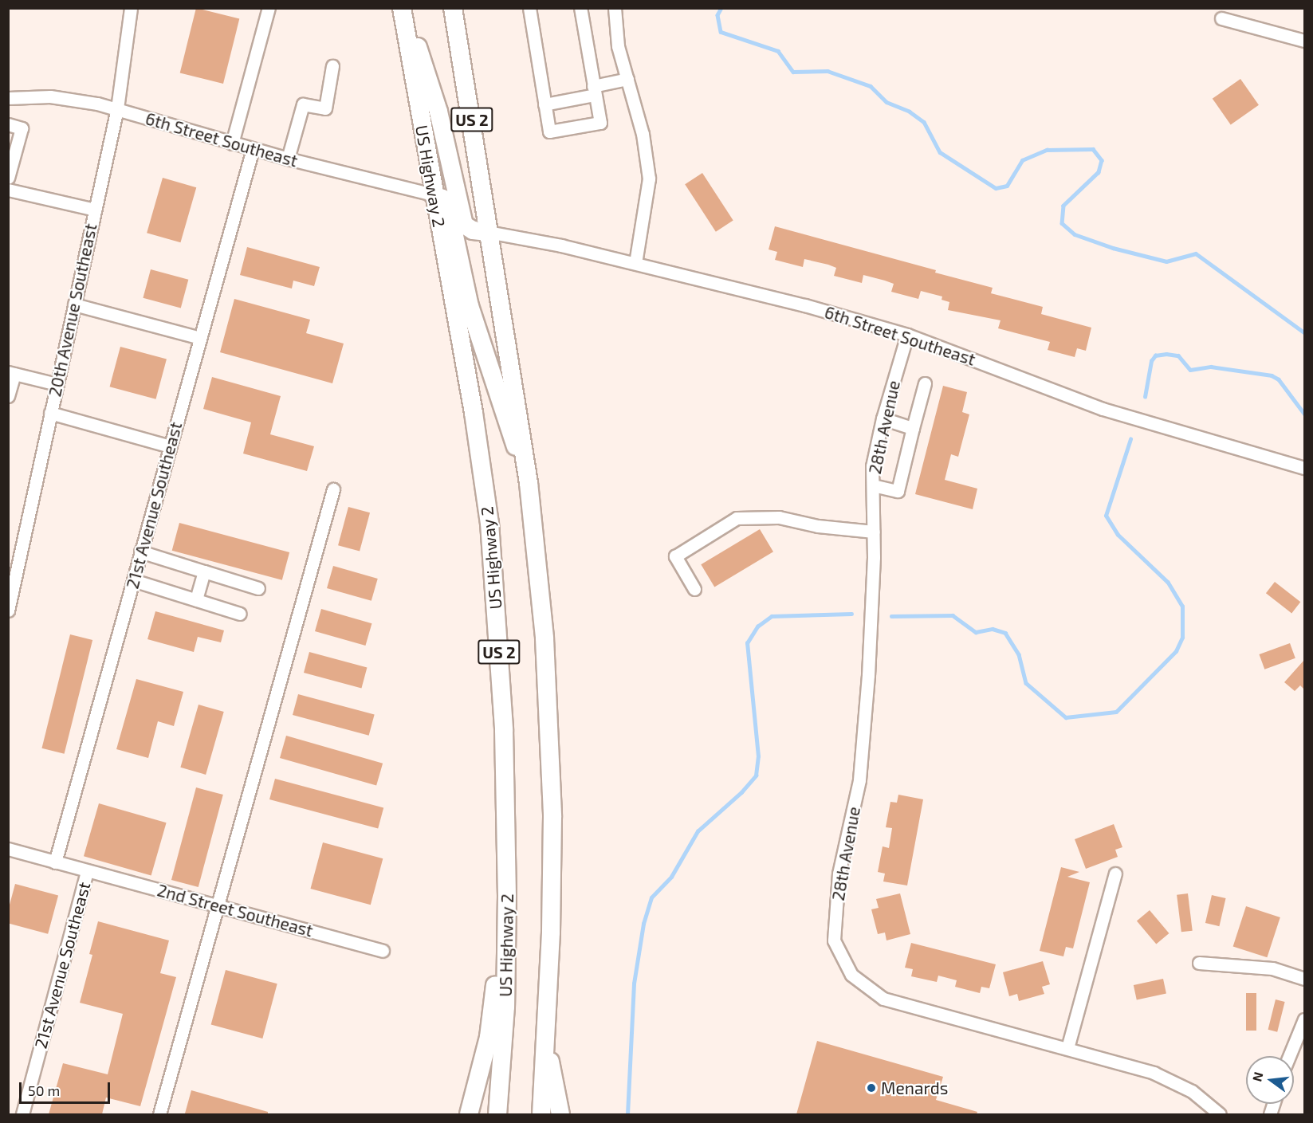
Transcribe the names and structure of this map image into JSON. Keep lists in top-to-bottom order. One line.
{"streets":{"highway":["US 2","US Highway 2"],"street":["6th Street Southeast","20th Avenue Southeast","28th Avenue","21st Avenue Southeast","2nd Street Southeast"]},"crossings":[["US 2","6th Street Southeast"],["6th Street Southeast","US Highway 2"],["6th Street Southeast","20th Avenue Southeast"],["6th Street Southeast","28th Avenue"],["6th Street Southeast","21st Avenue Southeast"],["21st Avenue Southeast","2nd Street Southeast"]],"places":["Menards"],"scale_bar":"50 m","north":"left"}
